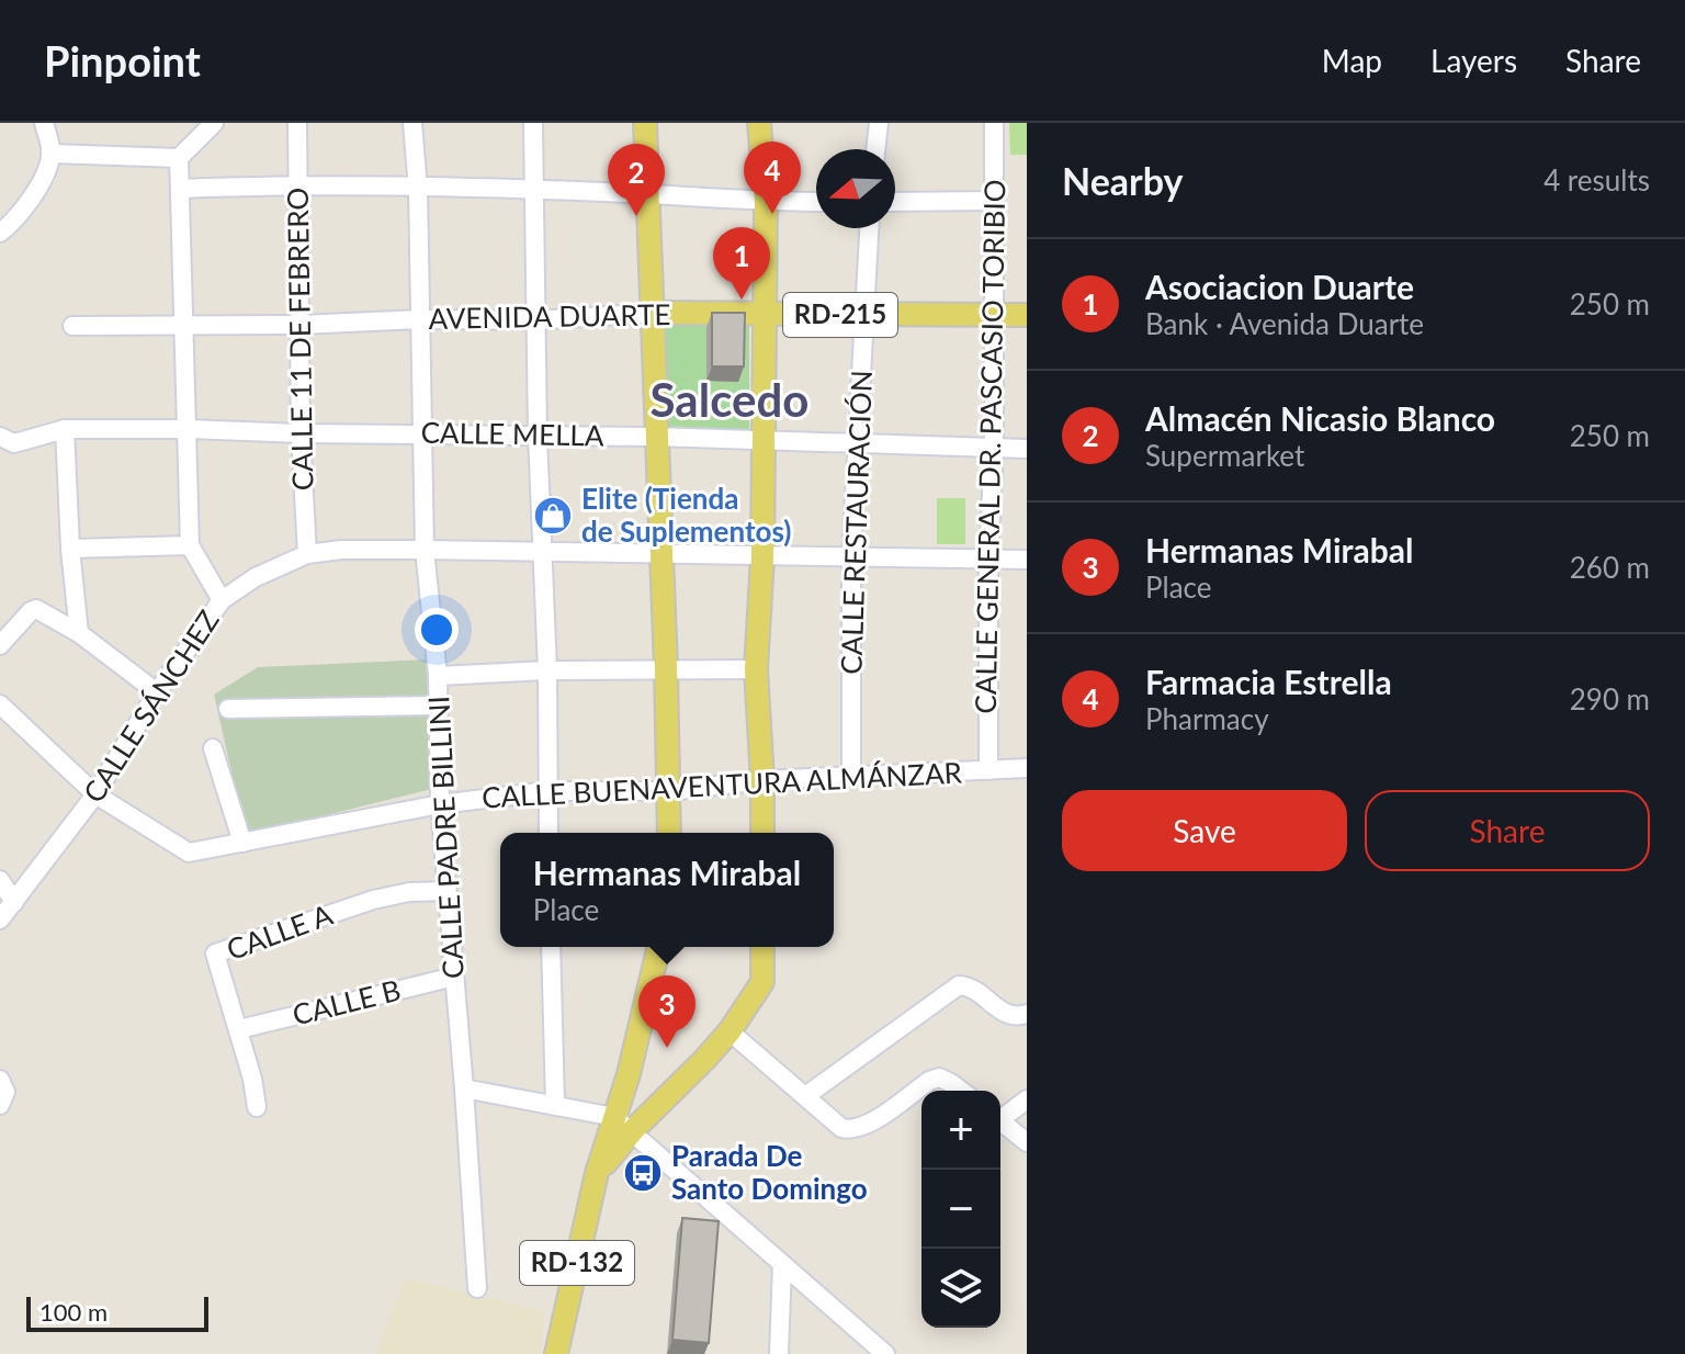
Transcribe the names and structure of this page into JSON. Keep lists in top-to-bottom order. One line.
{"streets":{"main road":["RD-215","AVENIDA DUARTE","RD-132"],"street":["CALLE 11 DE FEBRERO","CALLE MELLA","CALLE GENERAL DR. PASCASIO TORIBIO","CALLE RESTAURACIÓN","CALLE SÁNCHEZ","CALLE BUENAVENTURA ALMÁNZAR","CALLE PADRE BILLINI","CALLE A","CALLE B"]},"crossings":[["AVENIDA DUARTE","CALLE 11 DE FEBRERO"],["AVENIDA DUARTE","CALLE GENERAL DR. PASCASIO TORIBIO"],["AVENIDA DUARTE","CALLE RESTAURACIÓN"],["AVENIDA DUARTE","CALLE PADRE BILLINI"],["CALLE 11 DE FEBRERO","CALLE MELLA"],["CALLE 11 DE FEBRERO","CALLE SÁNCHEZ"],["CALLE MELLA","CALLE GENERAL DR. PASCASIO TORIBIO"],["CALLE MELLA","CALLE RESTAURACIÓN"],["CALLE MELLA","CALLE PADRE BILLINI"],["CALLE GENERAL DR. PASCASIO TORIBIO","CALLE SÁNCHEZ"],["CALLE GENERAL DR. PASCASIO TORIBIO","CALLE BUENAVENTURA ALMÁNZAR"],["CALLE RESTAURACIÓN","CALLE SÁNCHEZ"],["CALLE RESTAURACIÓN","CALLE BUENAVENTURA ALMÁNZAR"],["CALLE SÁNCHEZ","CALLE BUENAVENTURA ALMÁNZAR"],["CALLE SÁNCHEZ","CALLE PADRE BILLINI"],["CALLE BUENAVENTURA ALMÁNZAR","CALLE PADRE BILLINI"],["CALLE PADRE BILLINI","CALLE A"],["CALLE PADRE BILLINI","CALLE B"],["CALLE A","CALLE B"]],"districts":["Salcedo"],"places":{"shop":["Elite (Tienda de Suplementos)"],"bus stop":["Parada De Santo Domingo"]},"scale_bar":"100 m","north":"left","page":{"header":"Pinpoint","nav":["Map","Layers","Share"],"heading":["Nearby","4 results"],"pins":["4","2","1","3"],"list":[{"mark":"1","name":"Asociacion Duarte","note":"Bank · Avenida Duarte","value":"250 m"},{"mark":"2","name":"Almacén Nicasio Blanco","note":"Supermarket","value":"250 m"},{"mark":"3","name":"Hermanas Mirabal","note":"Place","value":"260 m"},{"mark":"4","name":"Farmacia Estrella","note":"Pharmacy","value":"290 m"}],"buttons":["Save","Share"],"popup":["Hermanas Mirabal","Place"],"map_buttons":["+","−"],"scale":"100 m"}}
